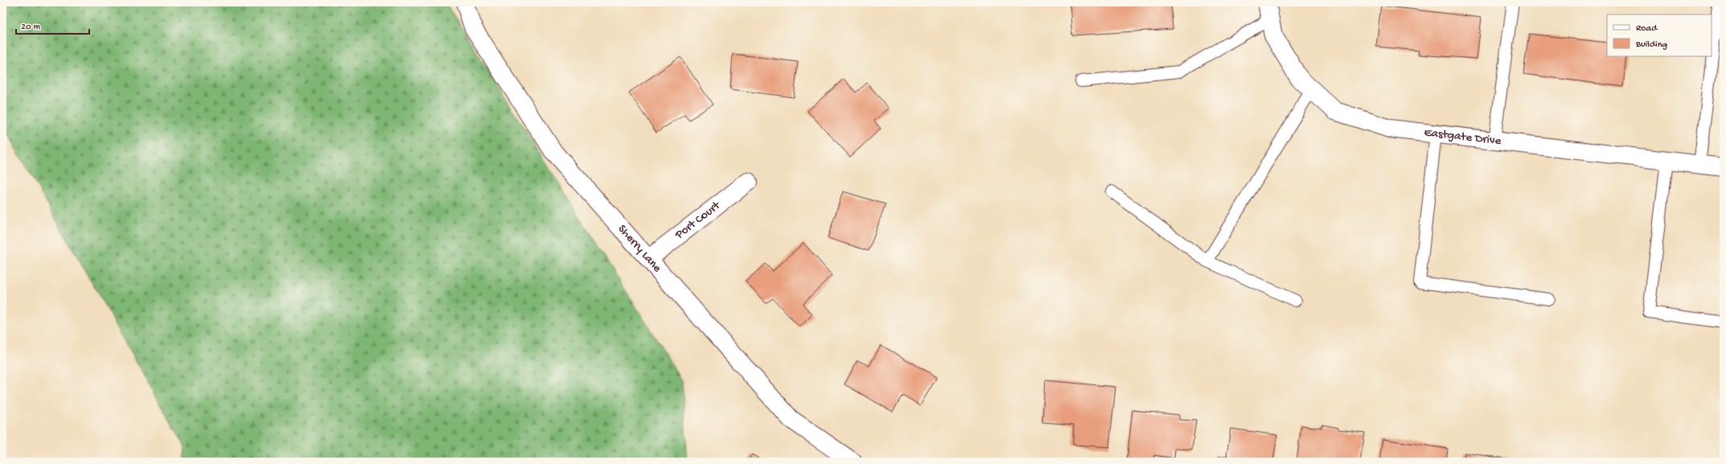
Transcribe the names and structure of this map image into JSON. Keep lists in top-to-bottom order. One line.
{"streets":{"street":["Eastgate Drive","Port Court","Sherry Lane"]},"crossings":[["Port Court","Sherry Lane"]],"legend":["Road","Building"],"scale_bar":"20 m"}
